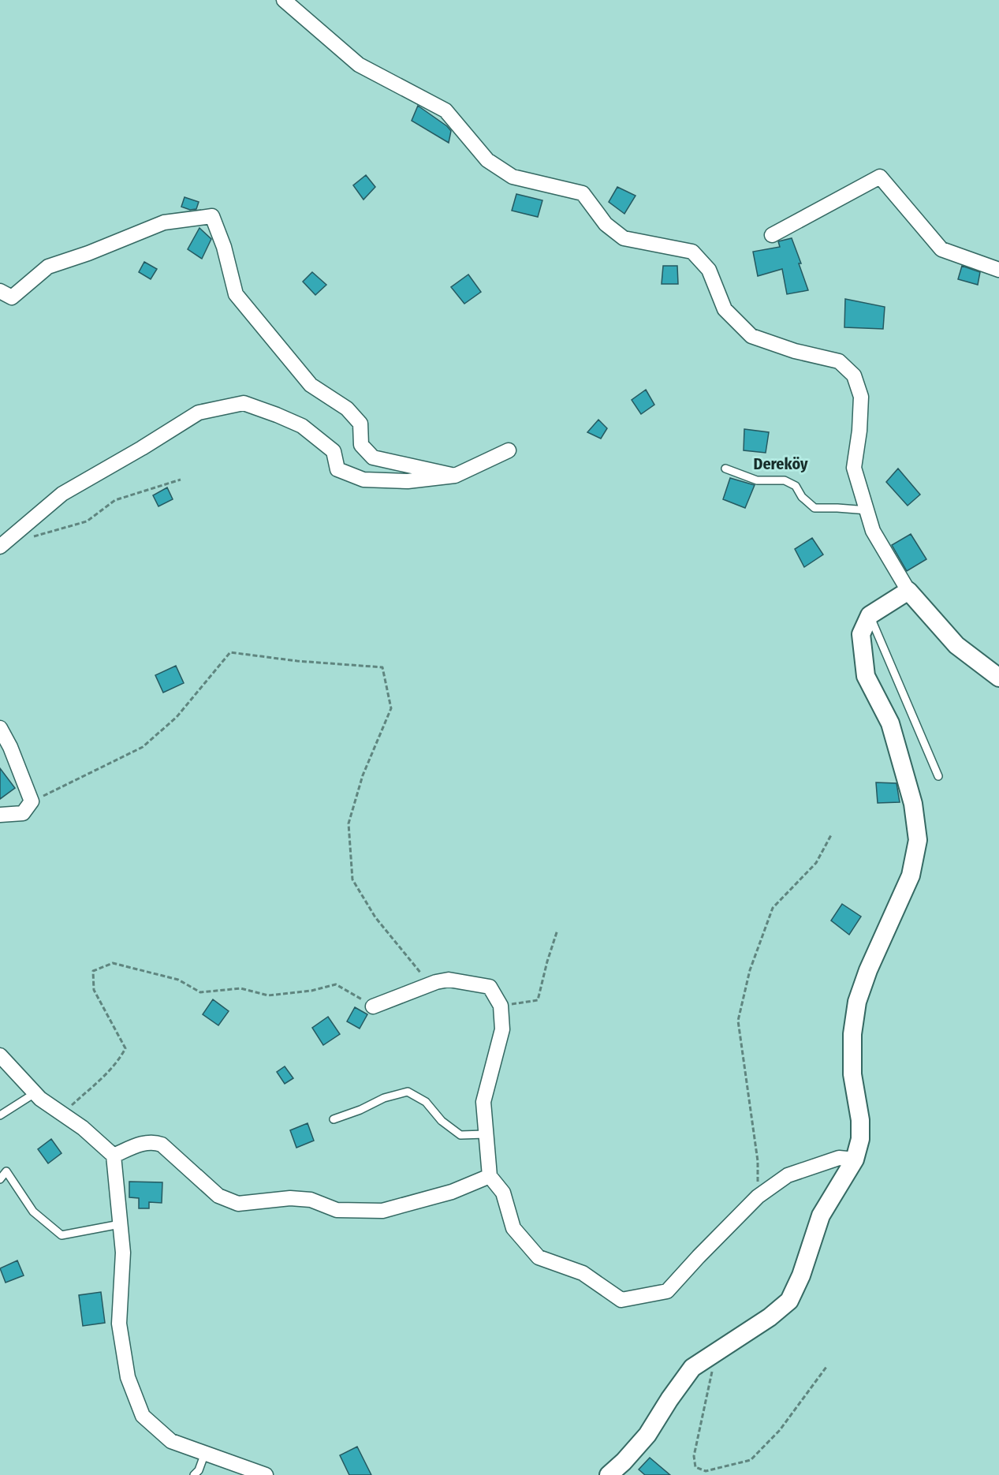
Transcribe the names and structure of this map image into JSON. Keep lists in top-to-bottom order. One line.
{"districts":["Dereköy"]}
